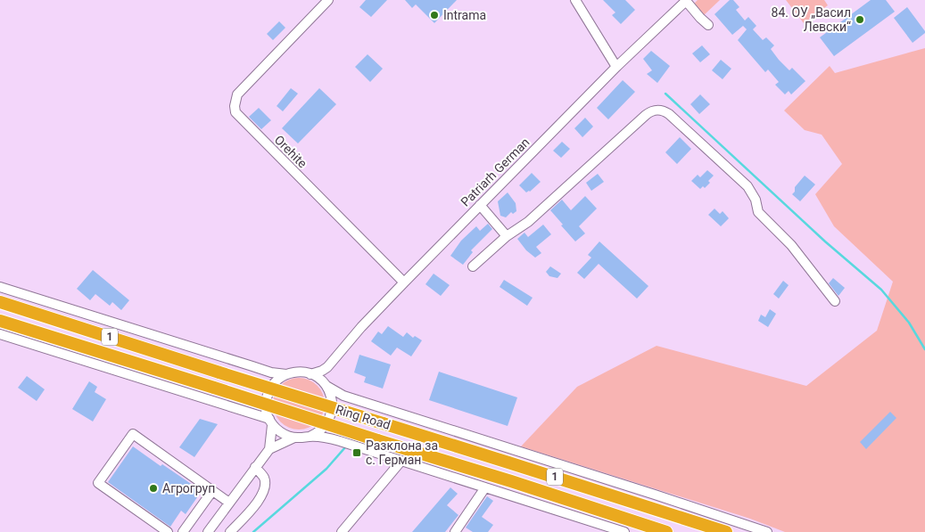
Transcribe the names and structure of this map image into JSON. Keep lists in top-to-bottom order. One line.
{"streets":{"highway":["1","Ring Road"],"street":["Orehite","Patriarh German"]},"crossings":[["Orehite","Patriarh German"]],"places":{"other":["Intrama","84. ОУ „Васил Левски“","Агрогруп"],"transit":["Разклона за с. Герман"]}}
